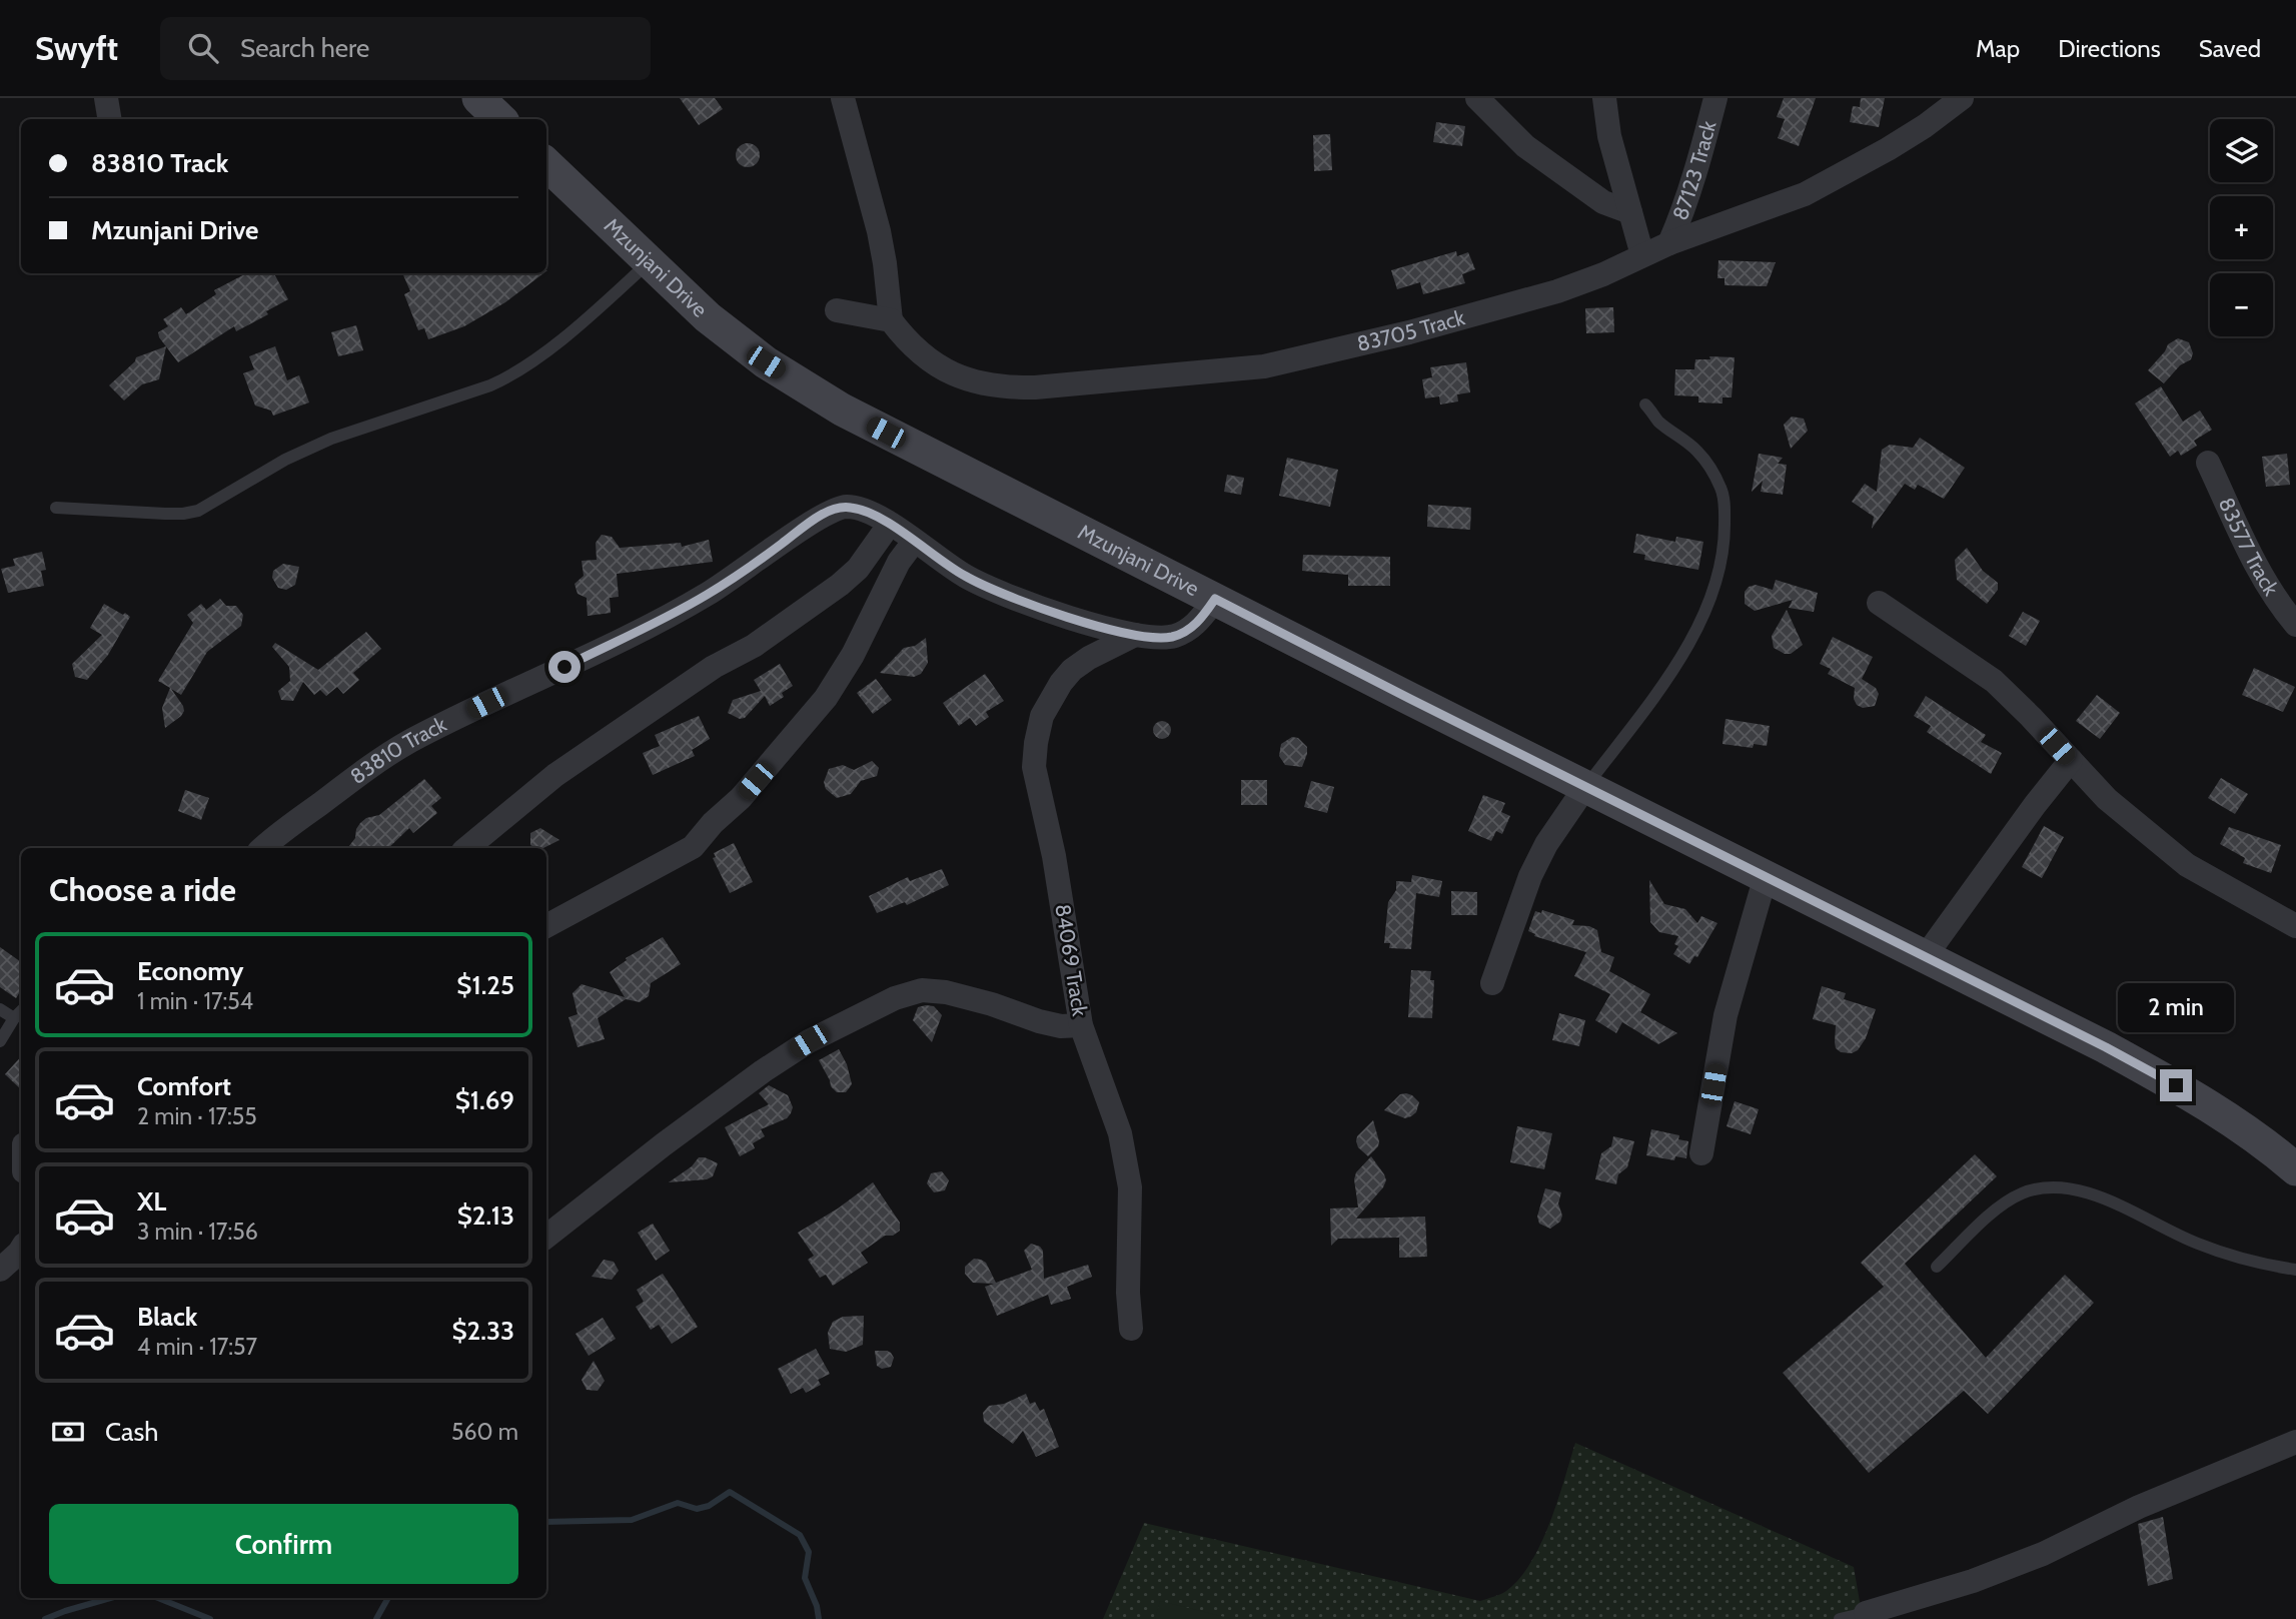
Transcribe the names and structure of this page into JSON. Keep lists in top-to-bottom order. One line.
{"streets":{"main road":["Mzunjani Drive"],"street":["87123 Track","83705 Track","83577 Track","83810 Track","84069 Track"]},"crossings":[["87123 Track","83705 Track"],["Mzunjani Drive","83810 Track"],["83810 Track","84069 Track"]],"page":{"header":"Swyft","search":"Search here","nav":["Map","Directions","Saved"],"map_buttons":["+","−"],"banner":["83810 Track","Mzunjani Drive"],"heading":"Choose a ride","list":[{"name":"Economy","note":"1 min · 17:54","value":"$1.25"},{"name":"Comfort","note":"2 min · 17:55","value":"$1.69"},{"name":"XL","note":"3 min · 17:56","value":"$2.13"},{"name":"Black","note":"4 min · 17:57","value":"$2.33"}],"bubble":"2 min","pay":["Cash","560 m"],"buttons":"Confirm"}}
